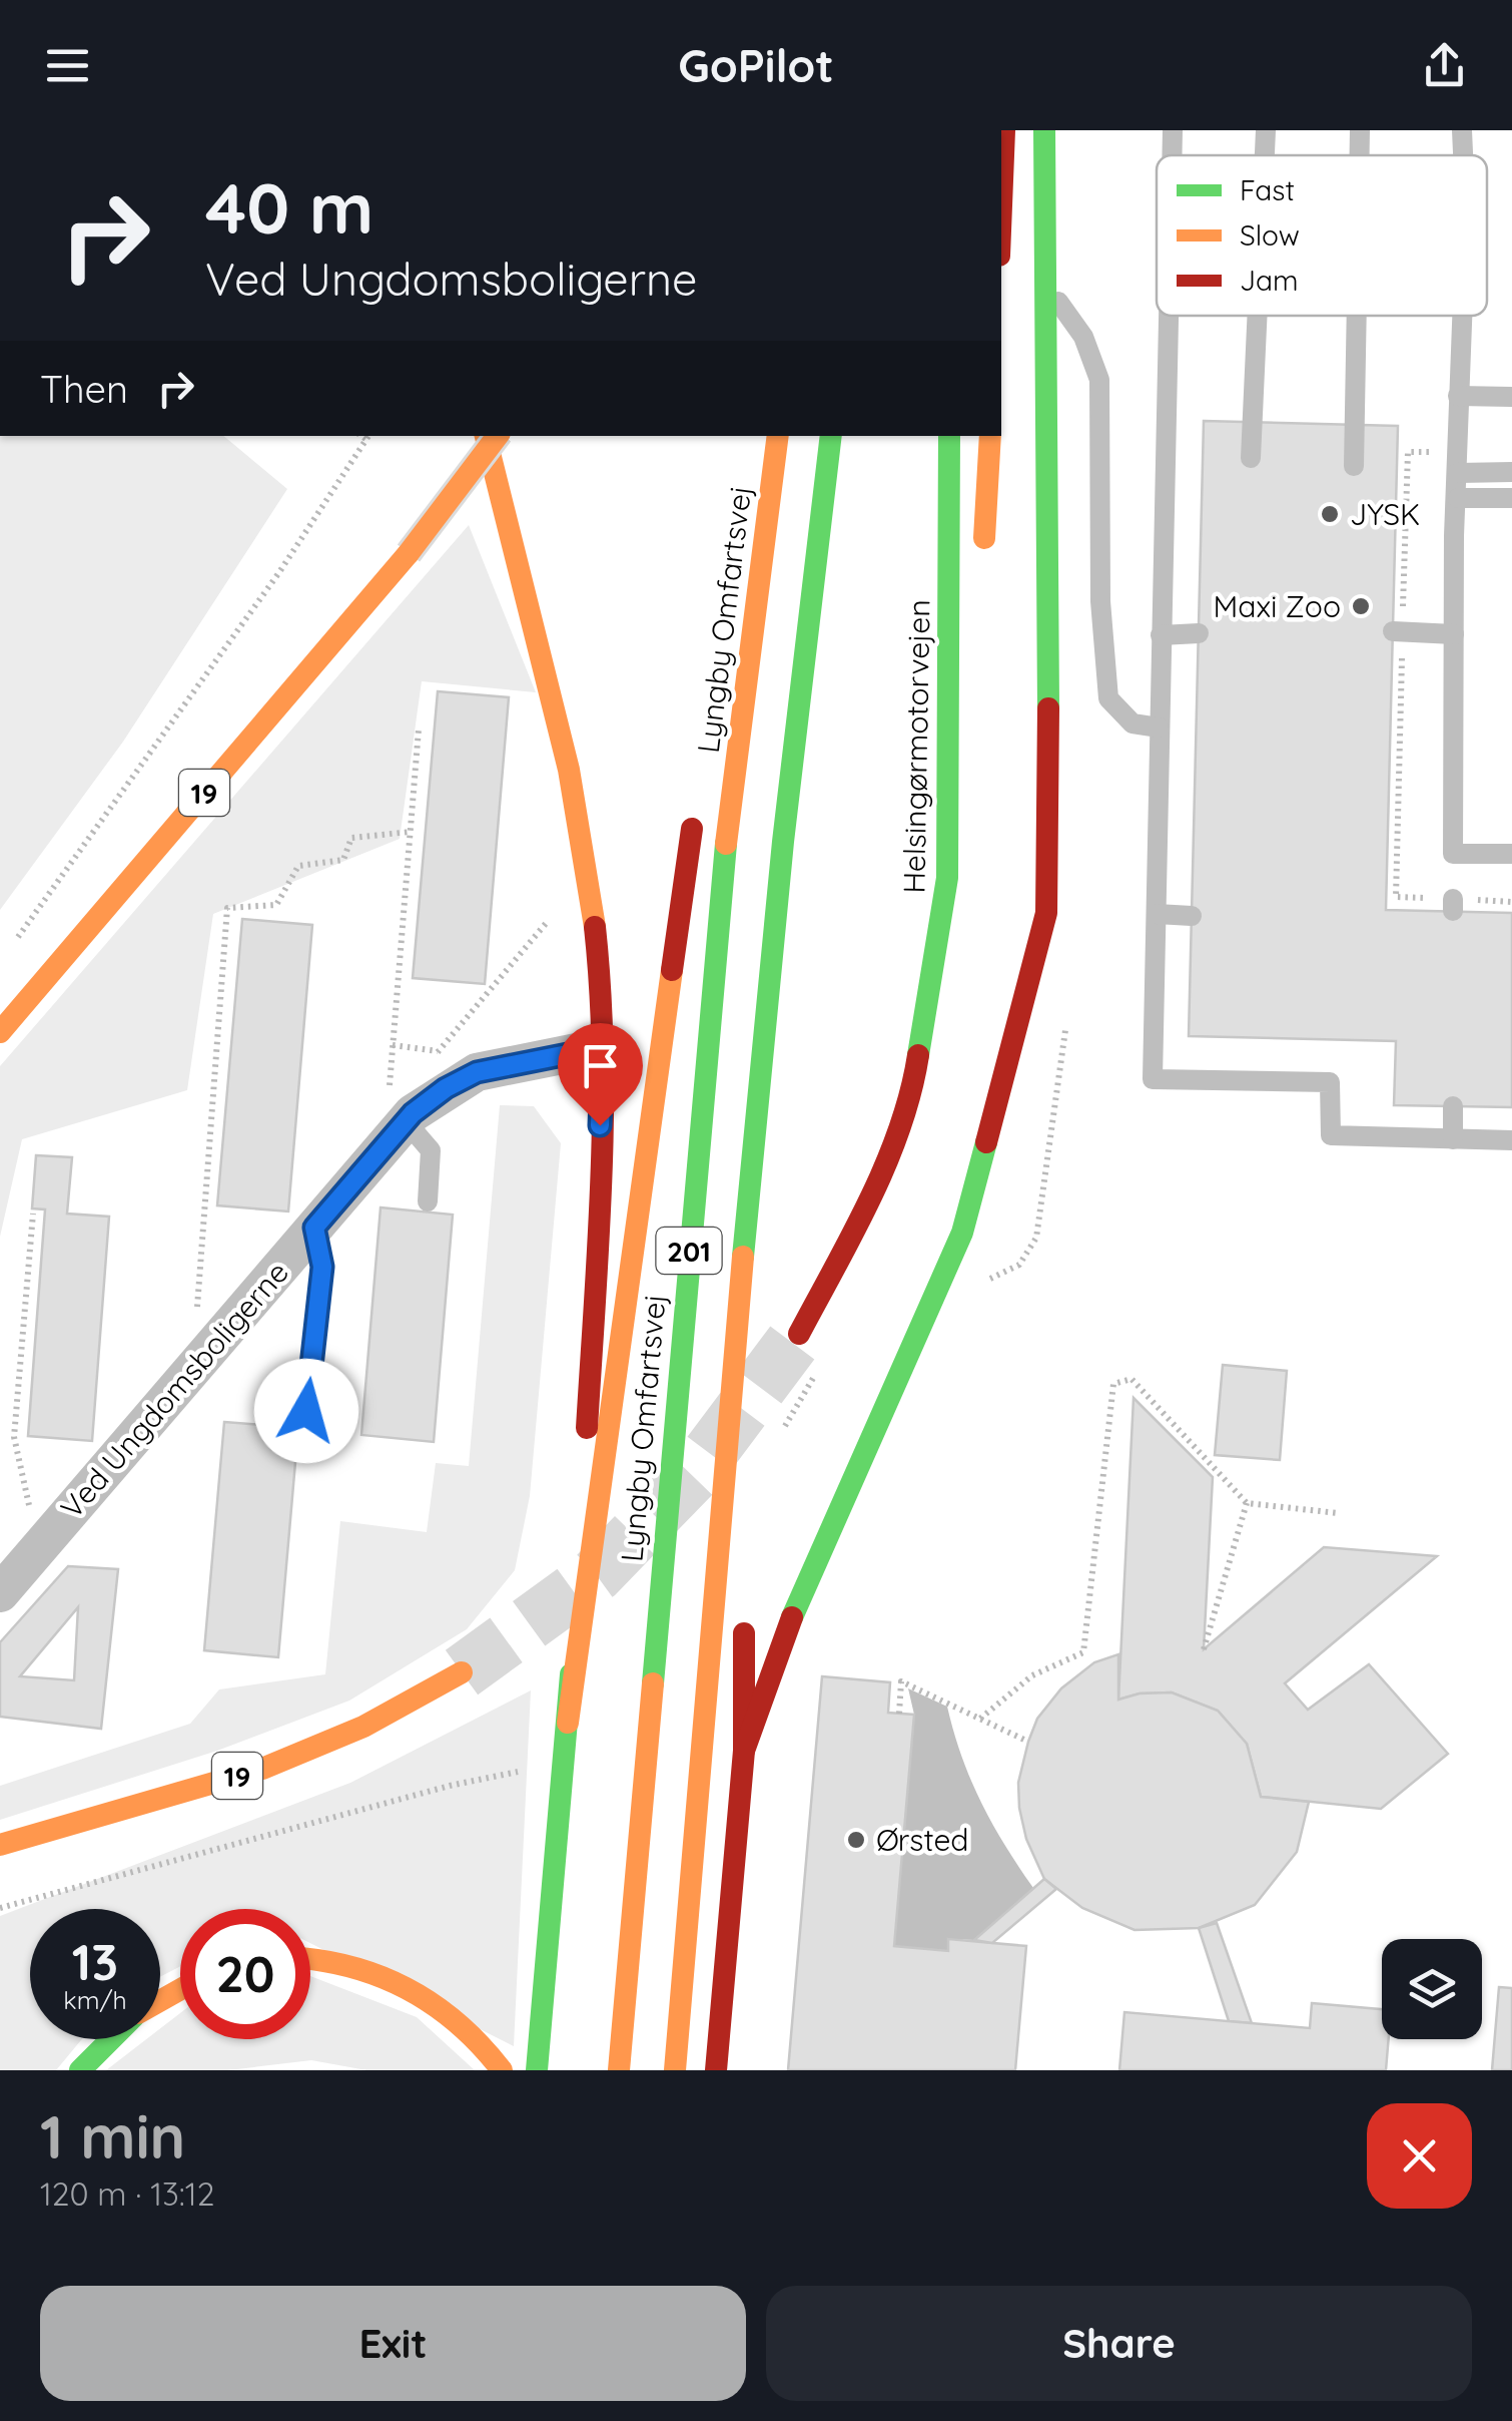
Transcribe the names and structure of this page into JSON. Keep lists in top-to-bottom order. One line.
{"streets":{"main road":["Lyngby Omfartsvej","Helsingørmotorvejen","19","201"],"street":["Ved Ungdomsboligerne"]},"places":["JYSK","Maxi Zoo","Ørsted"],"legend":["Fast","Slow","Jam"],"page":{"header":"GoPilot","turn":["40 m","Ved Ungdomsboligerne"],"then":"Then","speed":"13 km/h","limit":"20","heading":["1 min","120 m · 13:12"],"buttons":["Exit","Share"]}}
